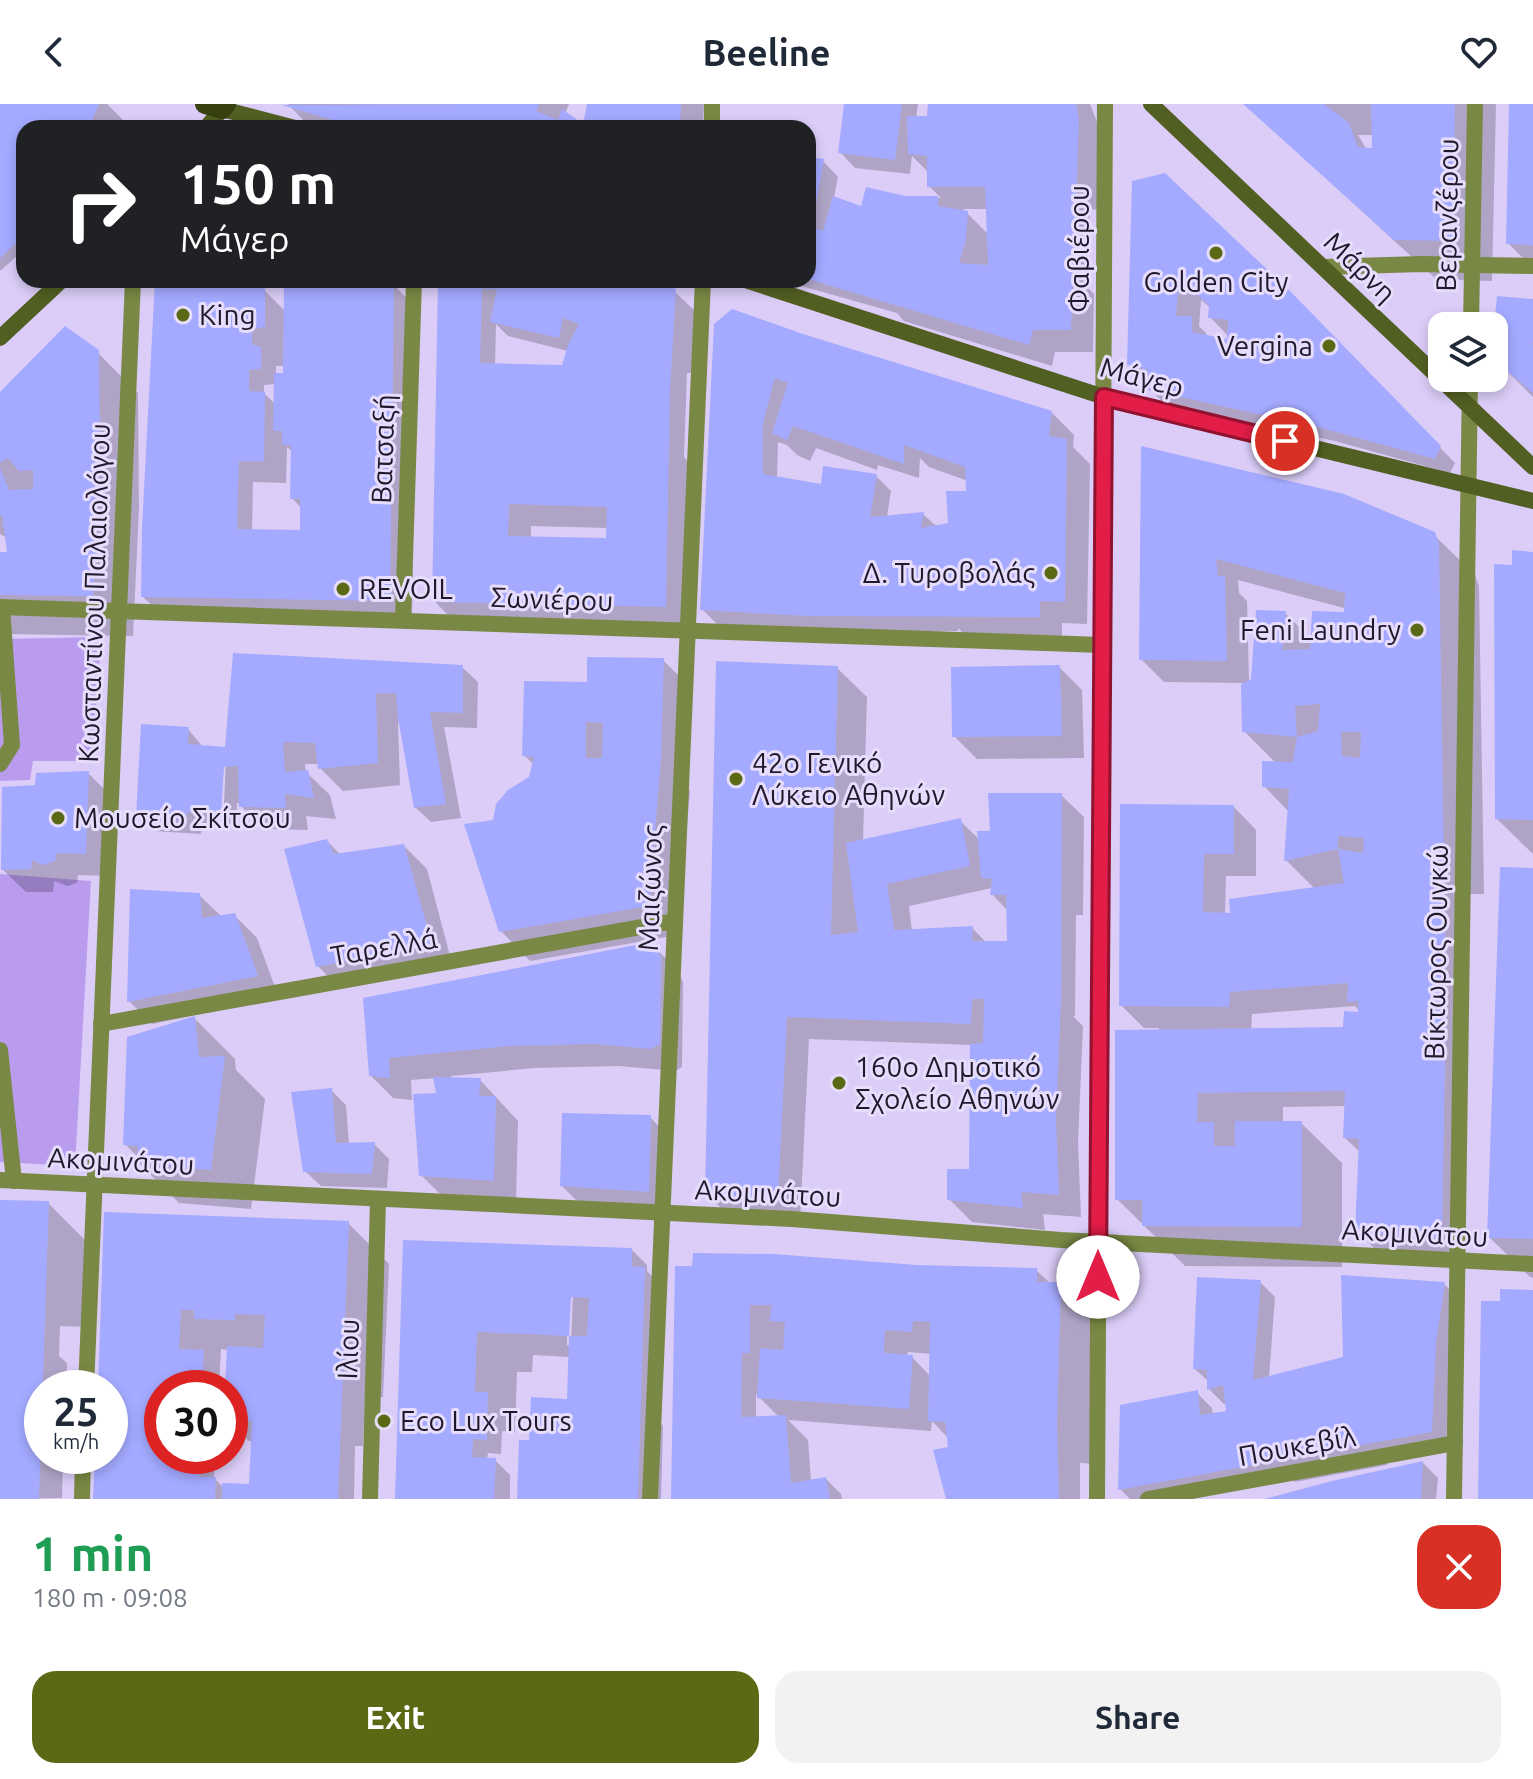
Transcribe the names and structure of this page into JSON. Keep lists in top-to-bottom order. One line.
{"streets":{"street":["Βερανζέρου","Φαβιέρου","Μάρνη","Μάγερ","Βατσαξή","Κωσταντίνου Παλαιολόγου","Σωνιέρου","Μαιζώνος","Ταρελλά","Βίκτωρος Ουγκώ","Ακομινάτου","Ιλίου","Πουκεβίλ"]},"crossings":[["Φαβιέρου","Μάγερ"],["Φαβιέρου","Σωνιέρου"],["Φαβιέρου","Ακομινάτου"],["Μάρνη","Βίκτωρος Ουγκώ"],["Μάγερ","Βίκτωρος Ουγκώ"],["Βατσαξή","Σωνιέρου"],["Κωσταντίνου Παλαιολόγου","Σωνιέρου"],["Κωσταντίνου Παλαιολόγου","Ταρελλά"],["Κωσταντίνου Παλαιολόγου","Ακομινάτου"],["Σωνιέρου","Μαιζώνος"],["Μαιζώνος","Ταρελλά"],["Μαιζώνος","Ακομινάτου"],["Βίκτωρος Ουγκώ","Ακομινάτου"],["Βίκτωρος Ουγκώ","Πουκεβίλ"],["Ακομινάτου","Ιλίου"]],"places":["Golden City","King","Vergina","Δ. Τυροβολάς","REVOIL","Feni Laundry","42ο Γενικό Λύκειο Αθηνών","Μουσείο Σκίτσου","160ο Δημοτικό Σχολείο Αθηνών","Eco Lux Tours"],"page":{"header":"Beeline","turn":["150 m","Μάγερ"],"speed":"25 km/h","limit":"30","heading":["1 min","180 m · 09:08"],"buttons":["Exit","Share"]}}
